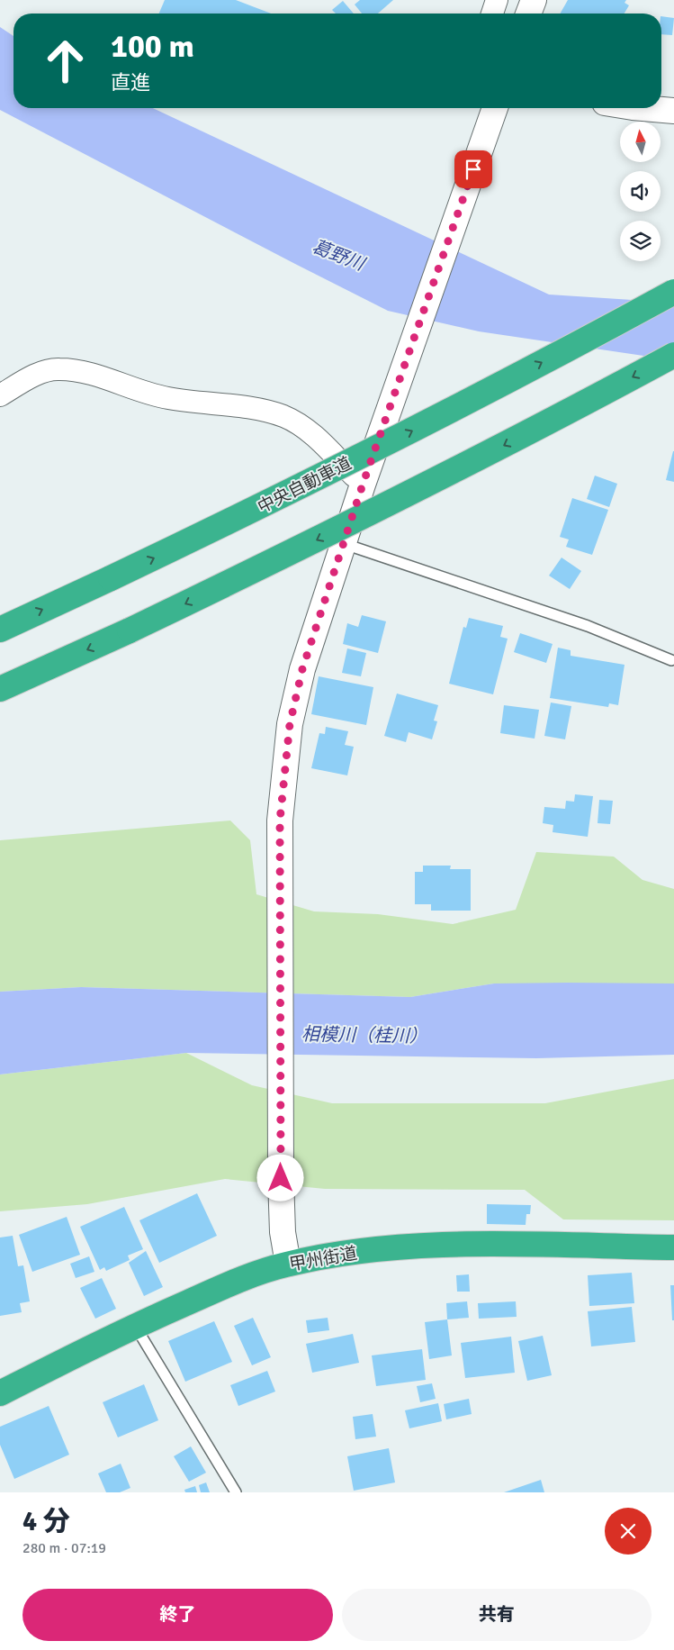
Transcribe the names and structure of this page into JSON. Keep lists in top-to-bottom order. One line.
{"streets":{"highway":["中央自動車道","甲州街道"]},"water":["葛野川","相模川（桂川）"],"north":"top","page":{"turn":["100 m","直進"],"heading":["4 分","280 m · 07:19"],"buttons":["終了","共有"]}}
